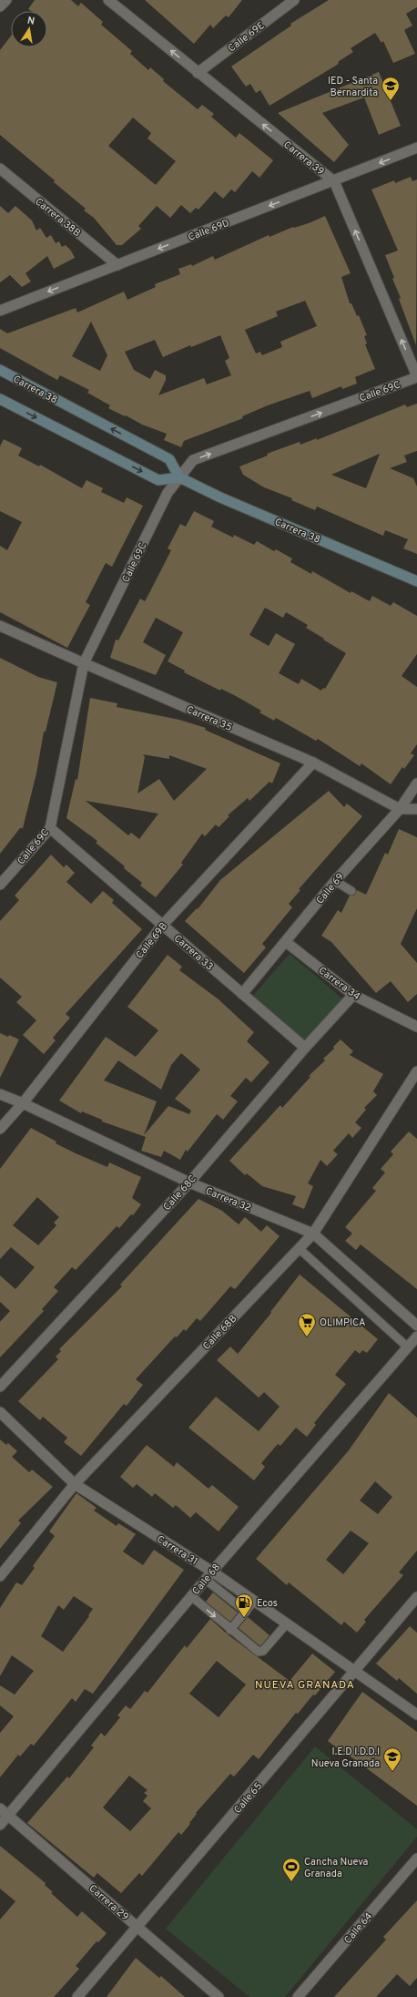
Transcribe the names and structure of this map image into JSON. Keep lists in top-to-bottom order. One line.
{"streets":{"main road":["Carrera 38"],"street":["Calle 69E","Carrera 39","Carrera 38B","Calle 69D","Calle 69C","Carrera 35","Calle 69","Calle 69B","Carrera 33","Carrera 34","Calle 68C","Carrera 32","Calle 68B","Carrera 31","Calle 68","Calle 65","Carrera 29","Calle 64"]},"crossings":[["Calle 69E","Carrera 39"],["Carrera 39","Calle 69D"],["Carrera 39","Calle 69C"],["Carrera 38B","Calle 69D"],["Carrera 38","Calle 69C"],["Calle 69C","Carrera 35"],["Calle 69C","Carrera 33"],["Carrera 35","Calle 69"],["Carrera 35","Calle 69B"],["Calle 69","Carrera 33"],["Calle 69","Carrera 34"],["Calle 69B","Carrera 33"],["Calle 69B","Carrera 32"],["Carrera 33","Calle 68C"],["Carrera 34","Calle 68C"],["Calle 68C","Carrera 32"],["Carrera 32","Calle 68B"],["Calle 68B","Carrera 31"],["Carrera 31","Calle 68"],["Carrera 31","Calle 65"],["Calle 68","Carrera 29"],["Calle 65","Carrera 29"]],"one_way":["Carrera 39","Calle 69D","Calle 69C"],"districts":["NUEVA GRANADA"],"places":{"school or university":["IED - Santa Bernardita","I.E.D I.D.D.I Nueva Granada"],"supermarket":["OLIMPICA"],"fuel station":["Ecos"],"sports":["Cancha Nueva Granada"]},"north":"top"}
